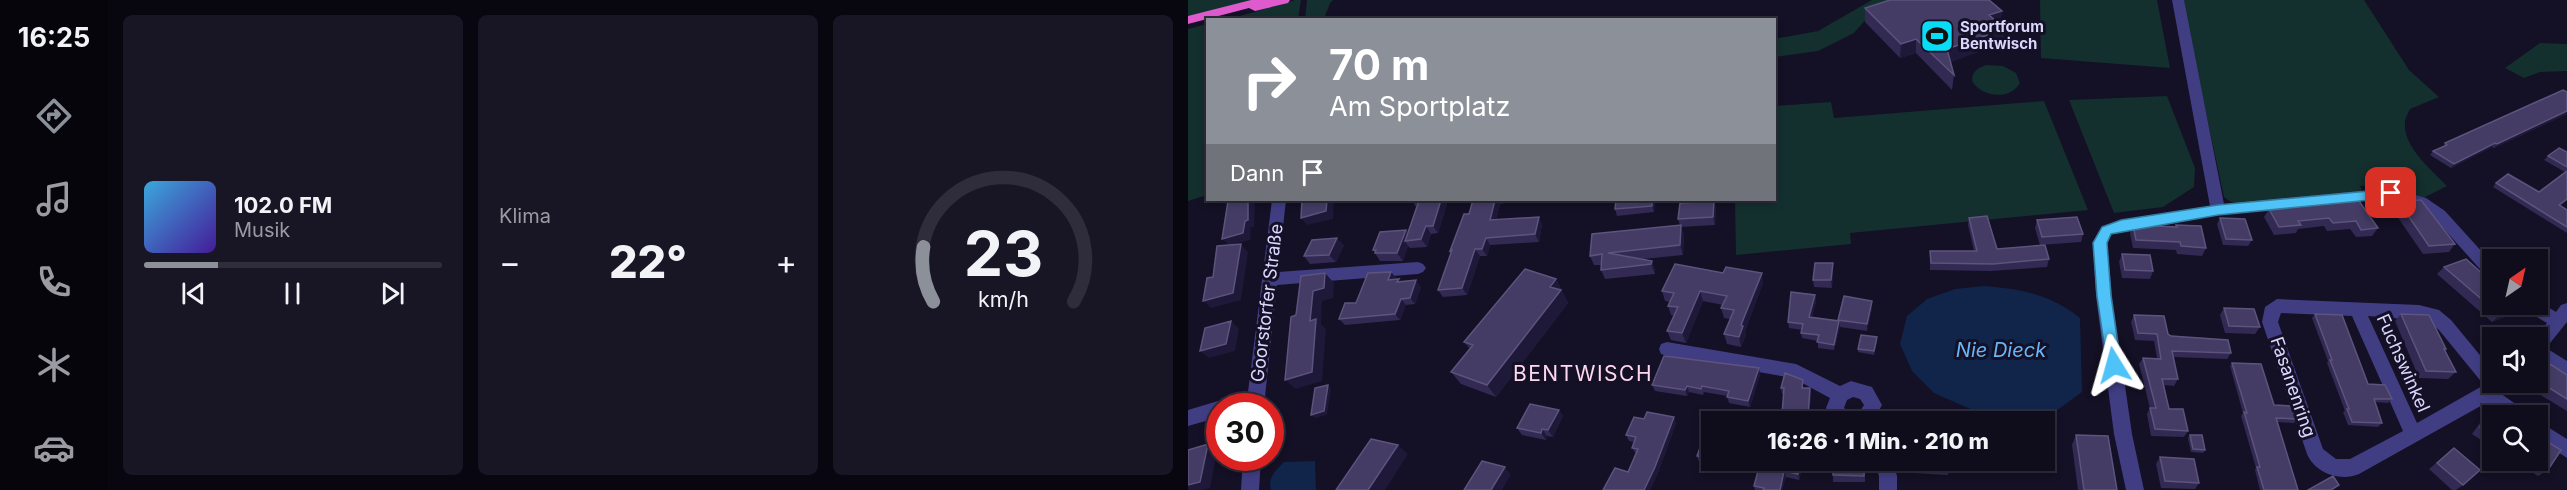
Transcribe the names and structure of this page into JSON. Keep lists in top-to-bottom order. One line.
{"streets":{"street":["Goorstorfer Straße","Fuchswinkel","Fasanenring"]},"crossings":[["Fuchswinkel","Fasanenring"]],"districts":["BENTWISCH"],"water":["Nie Dieck"],"places":{"sports":["Sportforum Bentwisch"]},"north":"top right","page":{"tabs":"16:25","tile":"Klima","turn":["70 m","Am Sportplatz"],"then":"Dann","song":["102.0 FM","Musik"],"heat":["−","22°","+"],"limit":"30","trip":"16:26 · 1 Min. · 210 m","gauge":["23","km/h"]}}
